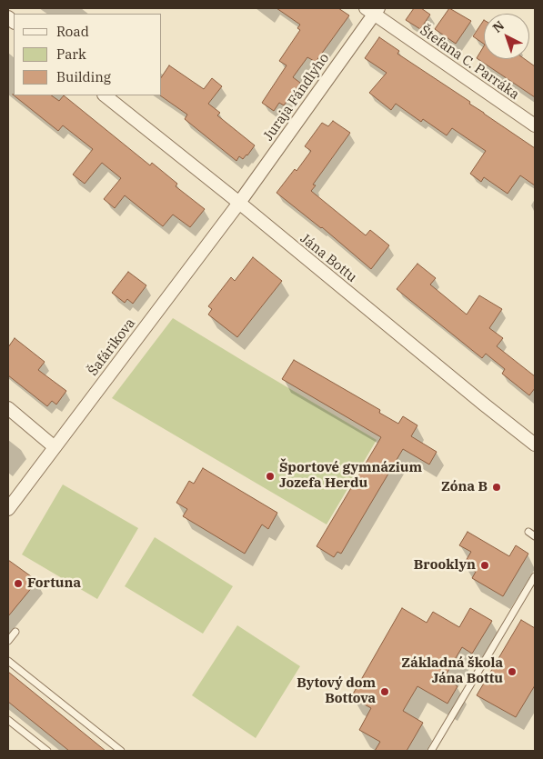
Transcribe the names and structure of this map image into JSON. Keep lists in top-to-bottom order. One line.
{"streets":{"street":["Štefana C. Parráka","Juraja Fándlyho","Jána Bottu","Šafárikova"]},"crossings":[["Štefana C. Parráka","Juraja Fándlyho"],["Juraja Fándlyho","Jána Bottu"],["Juraja Fándlyho","Šafárikova"],["Jána Bottu","Šafárikova"]],"places":["Športové gymnázium Jozefa Herdu","Zóna B","Brooklyn","Fortuna","Základná škola Jána Bottu","Bytový dom Bottova"],"legend":["Road","Park","Building"],"north":"top left"}
